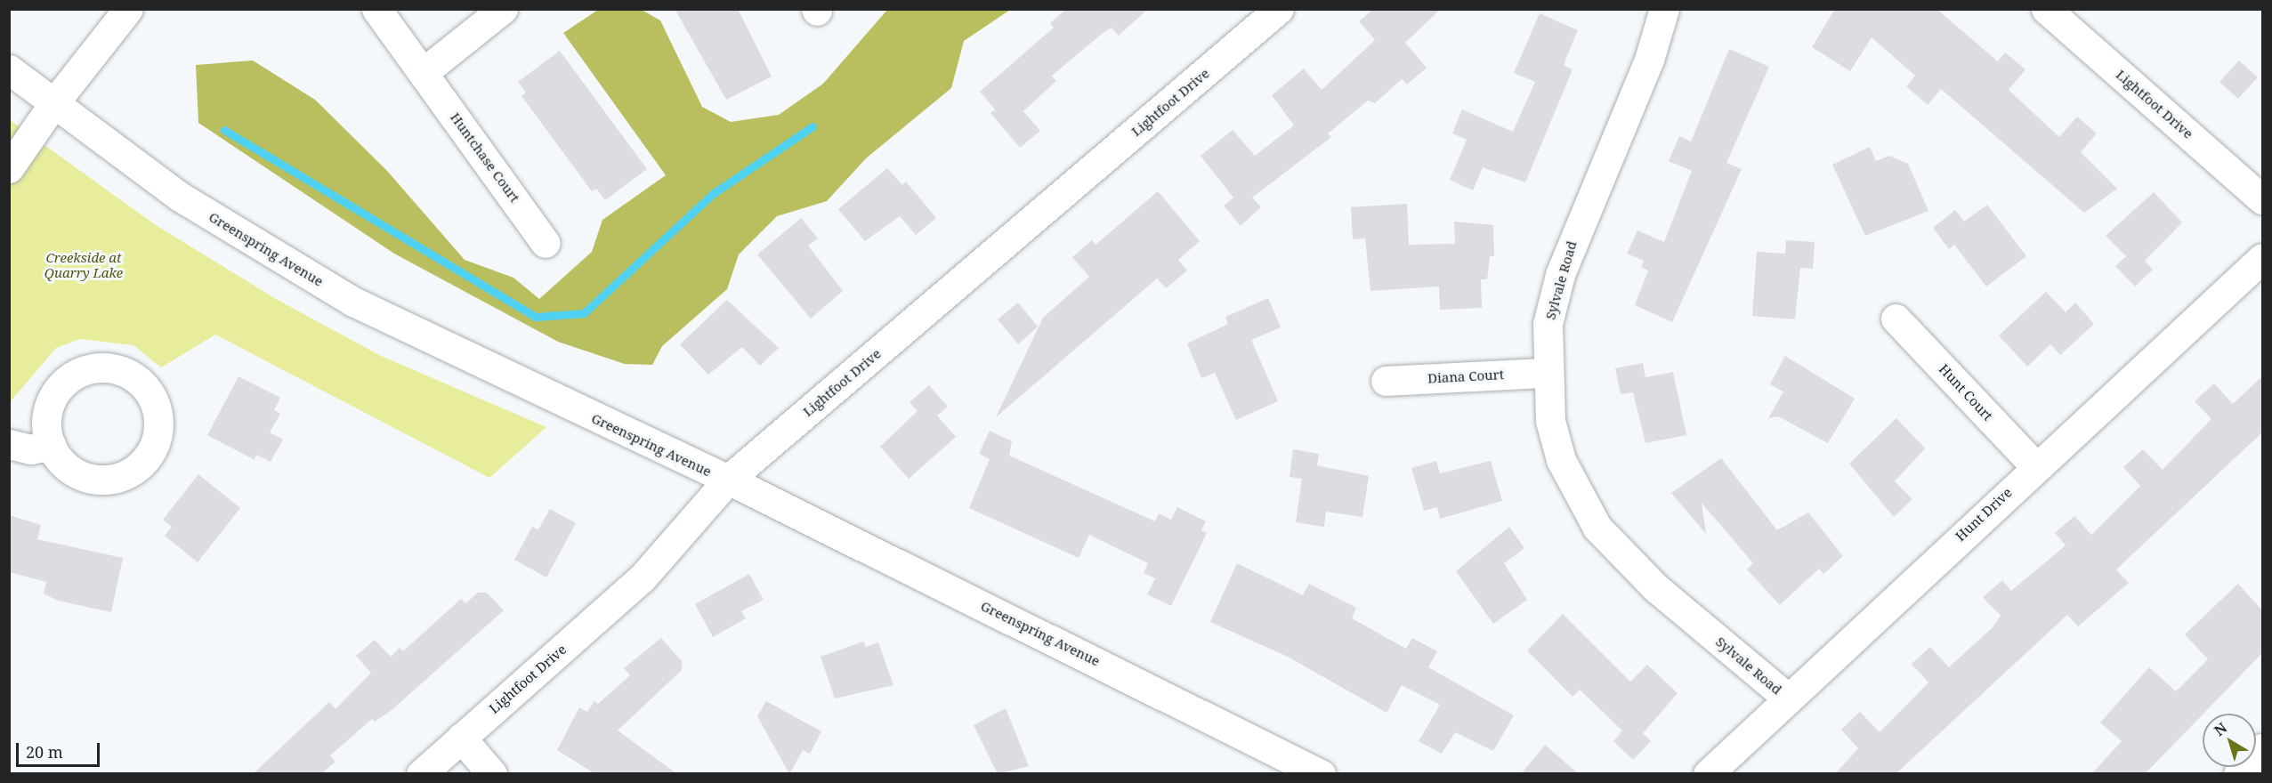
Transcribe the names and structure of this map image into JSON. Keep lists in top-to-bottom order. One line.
{"streets":{"street":["Lightfoot Drive","Huntchase Court","Greenspring Avenue","Sylvale Road","Diana Court","Hunt Court","Hunt Drive"]},"crossings":[["Lightfoot Drive","Greenspring Avenue"],["Sylvale Road","Diana Court"],["Sylvale Road","Hunt Drive"],["Hunt Court","Hunt Drive"]],"parks":["Creekside at Quarry Lake"],"scale_bar":"20 m","north":"top left"}
